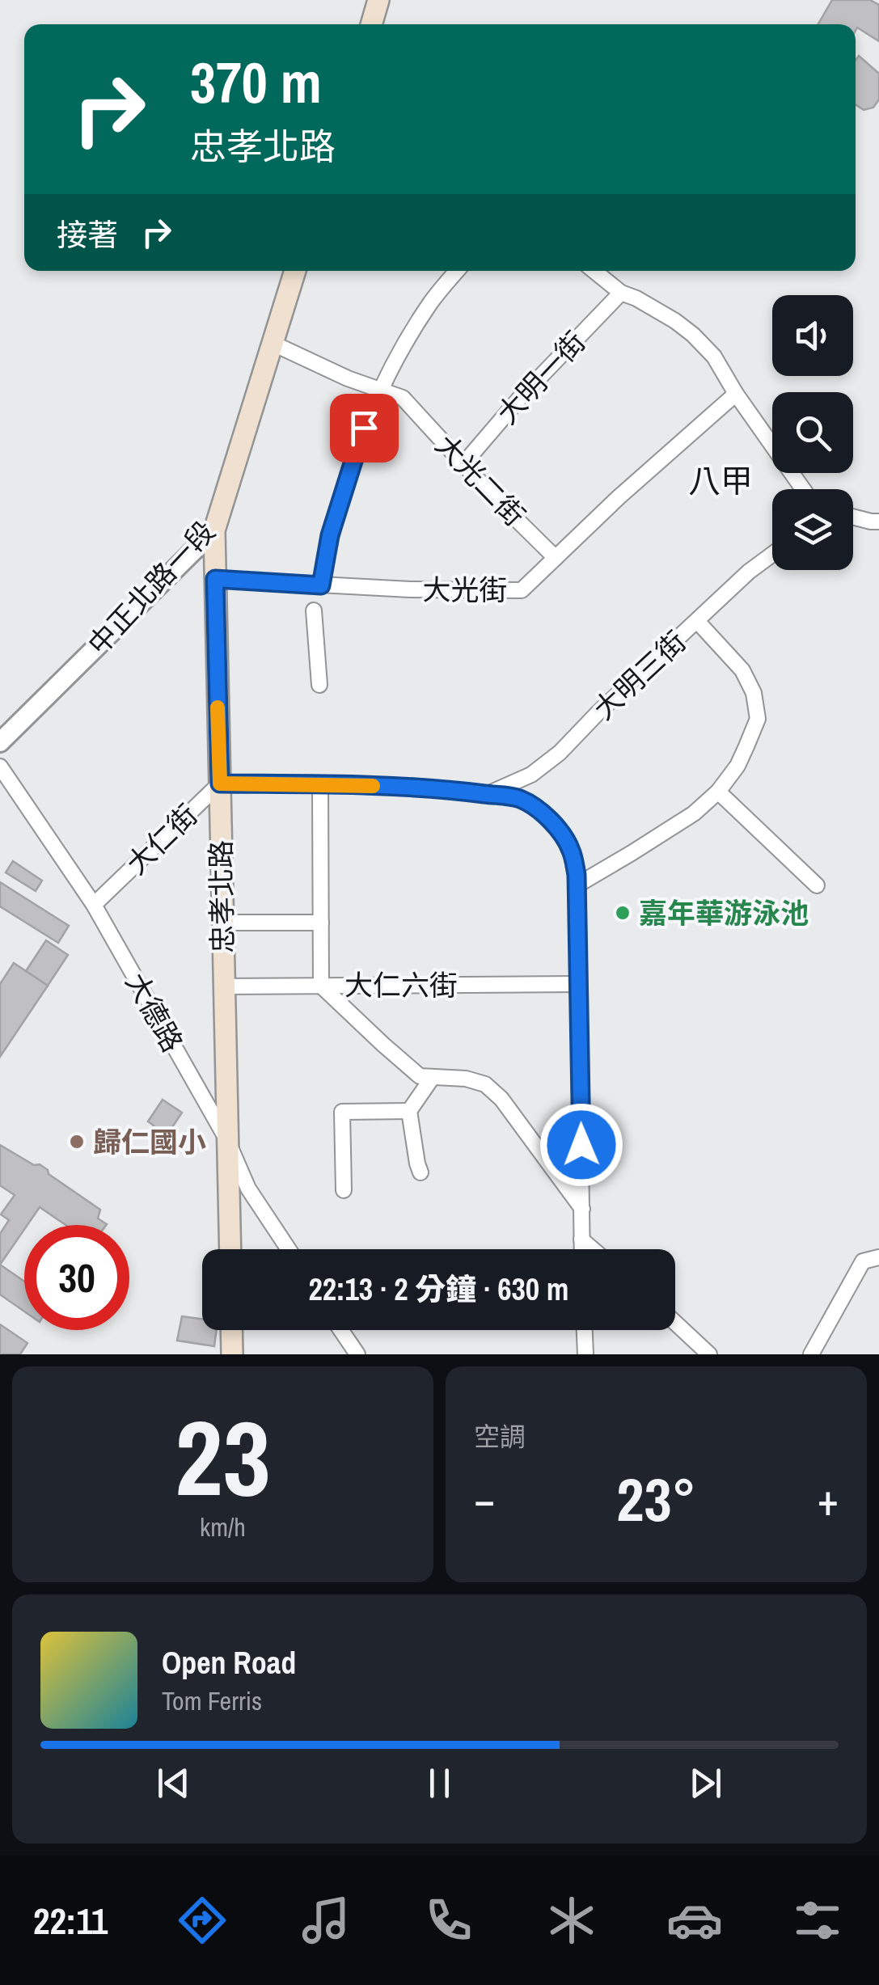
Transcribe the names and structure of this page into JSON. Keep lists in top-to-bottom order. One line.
{"streets":{"main road":["中正北路一段","忠孝北路"],"street":["大明一街","大光二街","大光街","大明三街","大仁街","大仁六街","大德路"]},"crossings":[["大明一街","大光二街"],["大光二街","中正北路一段"],["大光二街","大光街"],["中正北路一段","忠孝北路"],["大光街","忠孝北路"],["大明三街","大仁街"],["大仁街","忠孝北路"],["大仁街","大仁六街"],["大仁街","大德路"],["忠孝北路","大仁六街"],["忠孝北路","大德路"]],"districts":["八甲"],"places":["嘉年華游泳池","歸仁國小"],"page":{"turn":["370 m","忠孝北路"],"then":"接著","limit":"30","trip":"22:13 · 2 分鐘 · 630 m","tile":[["23","km/h"],"空調"],"heat":["−","23°","+"],"song":["Open Road","Tom Ferris"],"tabs":"22:11"}}
